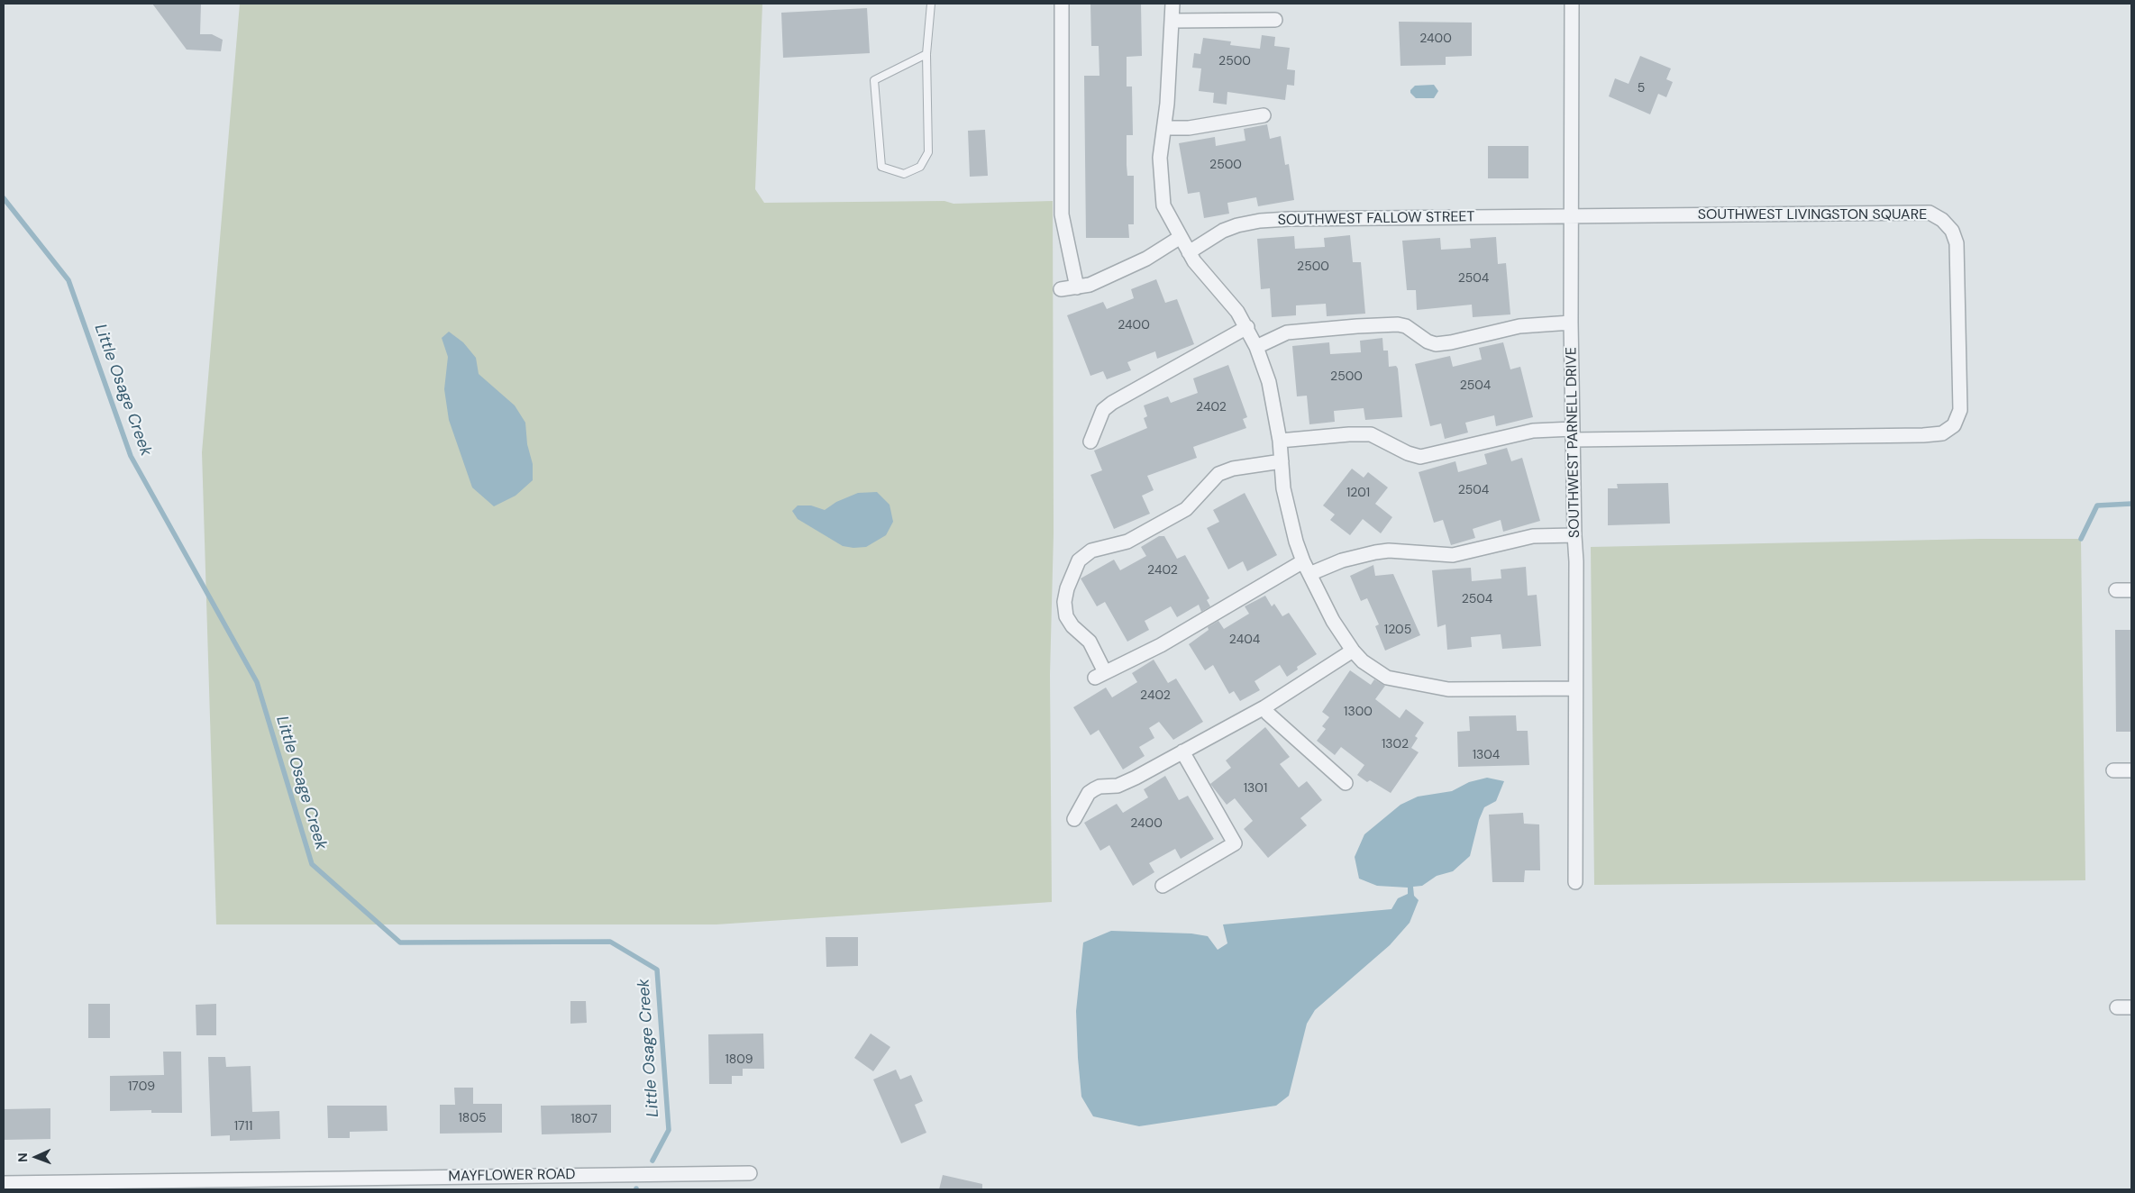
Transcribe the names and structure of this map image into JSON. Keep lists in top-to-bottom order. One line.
{"streets":{"street":["SOUTHWEST LIVINGSTON SQUARE","SOUTHWEST FALLOW STREET","SOUTHWEST PARNELL DRIVE","MAYFLOWER ROAD"]},"crossings":[["SOUTHWEST LIVINGSTON SQUARE","SOUTHWEST FALLOW STREET"],["SOUTHWEST LIVINGSTON SQUARE","SOUTHWEST PARNELL DRIVE"],["SOUTHWEST FALLOW STREET","SOUTHWEST PARNELL DRIVE"]],"water":["Little Osage Creek"],"house_numbers":["2400","2500","5","2500","2500","2504","2400","2500","2504","2402","2504","1201","2402","2504","1205","2404","2402","1300","1302","1304","1301","2400","1809","1709","1805","1807","1711"],"north":"left"}
